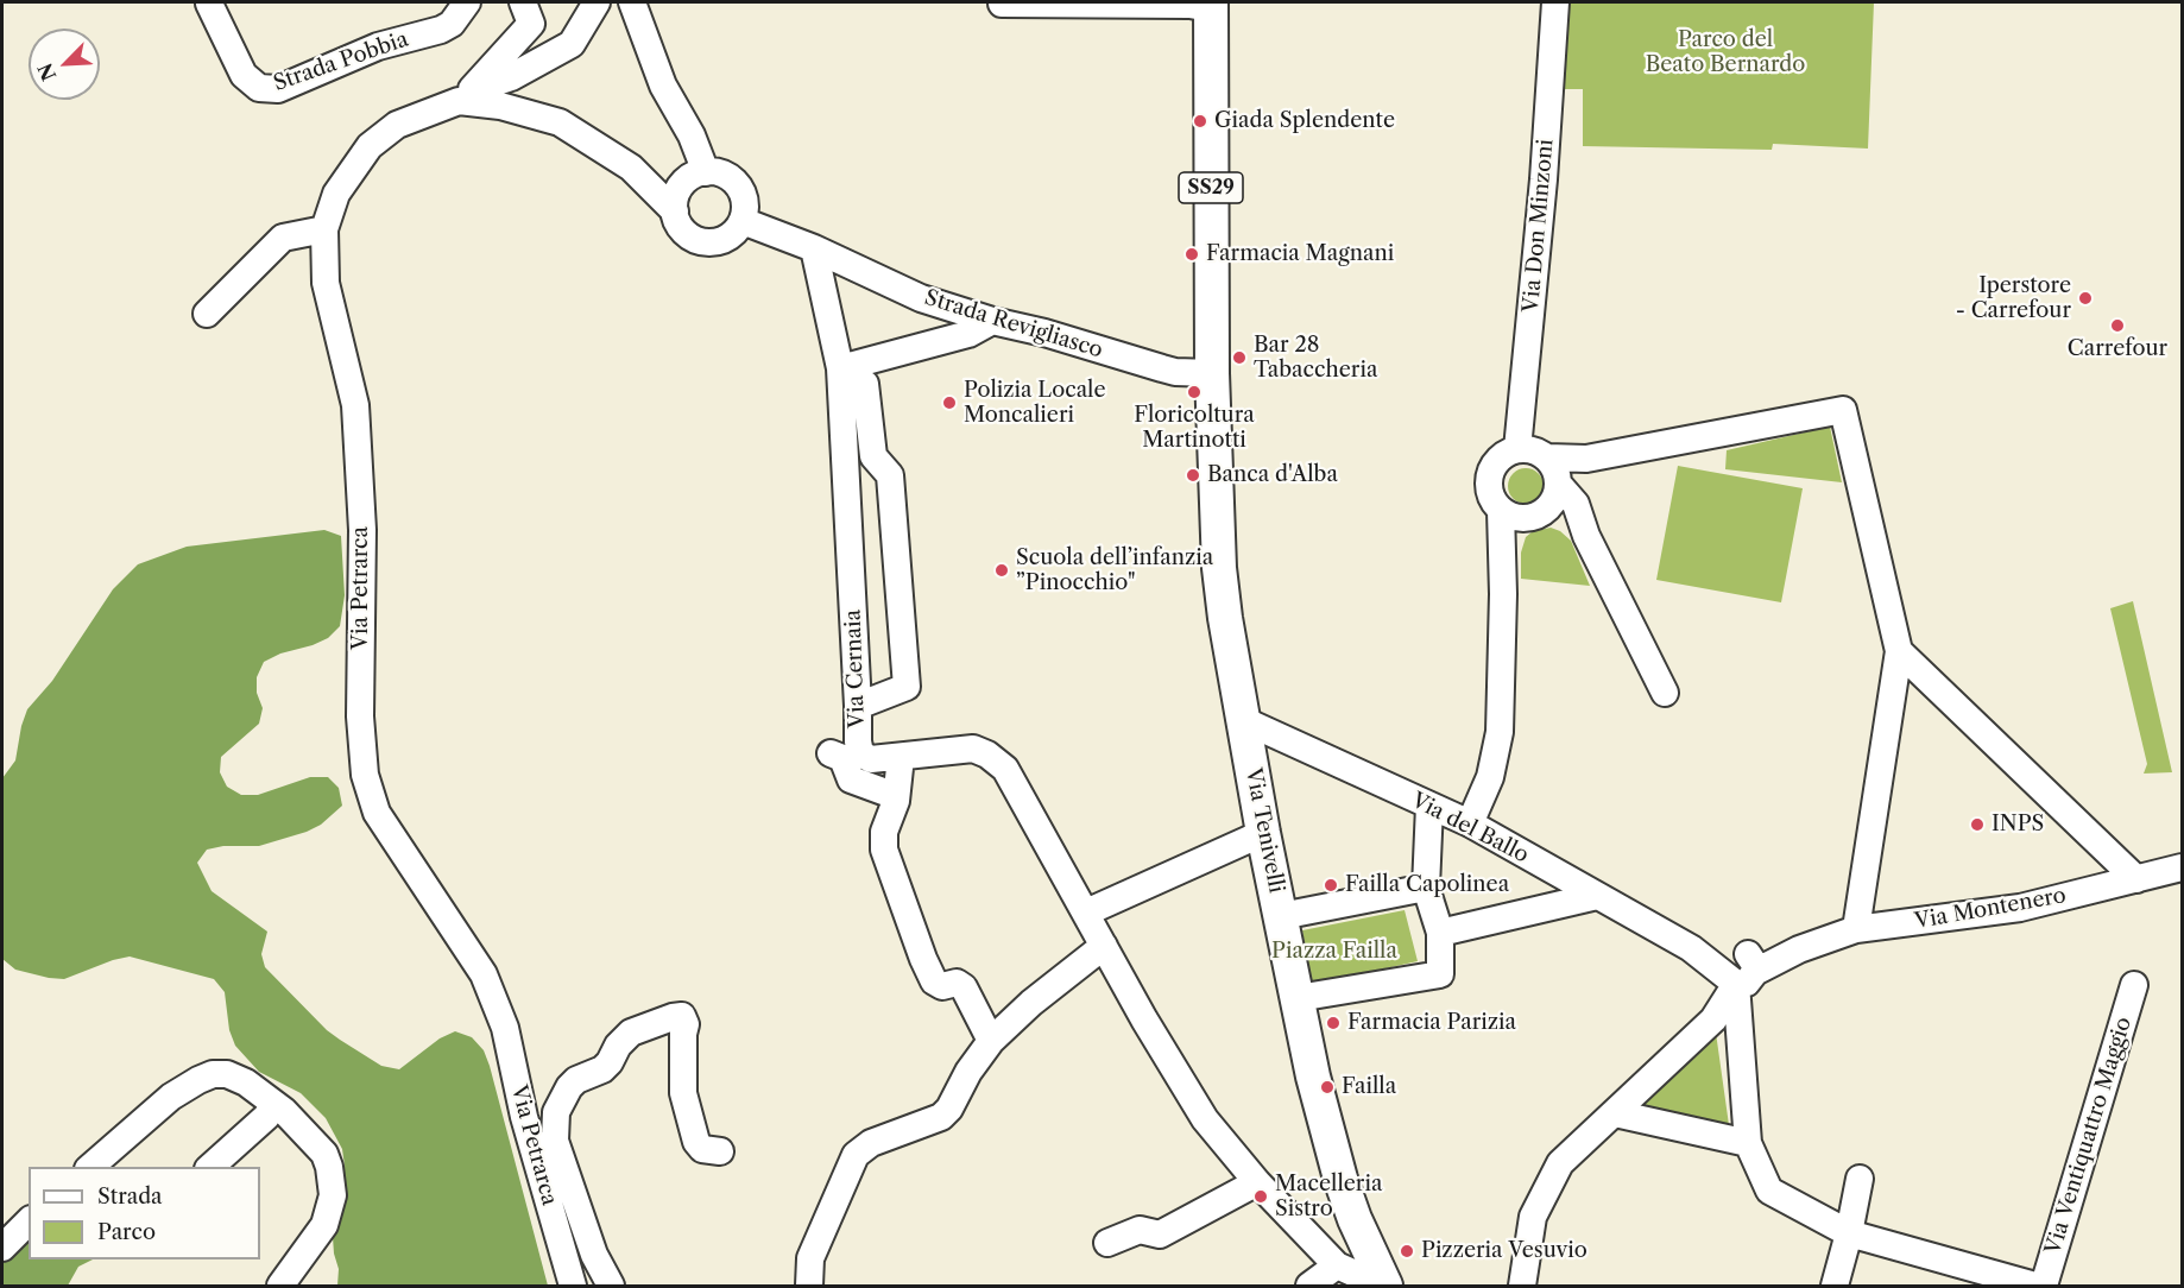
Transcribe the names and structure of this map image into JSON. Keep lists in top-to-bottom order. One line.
{"streets":{"main road":["SS29","Via Tenivelli"],"street":["Strada Pobbia","Via Don Minzoni","Strada Revigliasco","Via Petrarca","Via Cernaia","Via del Ballo","Via Montenero","Via Ventiquattro Maggio"]},"crossings":[["SS29","Strada Revigliasco"],["SS29","Via Tenivelli"],["Strada Revigliasco","Via Petrarca"],["Strada Revigliasco","Via Cernaia"],["Strada Revigliasco","Via Tenivelli"],["Via Cernaia","Via Tenivelli"],["Via del Ballo","Via Tenivelli"],["Via del Ballo","Via Montenero"]],"parks":["Parco del Beato Bernardo","Piazza Failla"],"places":["Giada Splendente","Farmacia Magnani","Iperstore - Carrefour","Carrefour","Bar 28 Tabaccheria","Floricoltura Martinotti","Polizia Locale Moncalieri","Banca d'Alba","Scuola dell’infanzia ”Pinocchio\"","INPS","Failla Capolinea","Farmacia Parizia","Failla","Macelleria Sistro","Pizzeria Vesuvio"],"legend":["Strada","Parco"],"north":"bottom left"}
